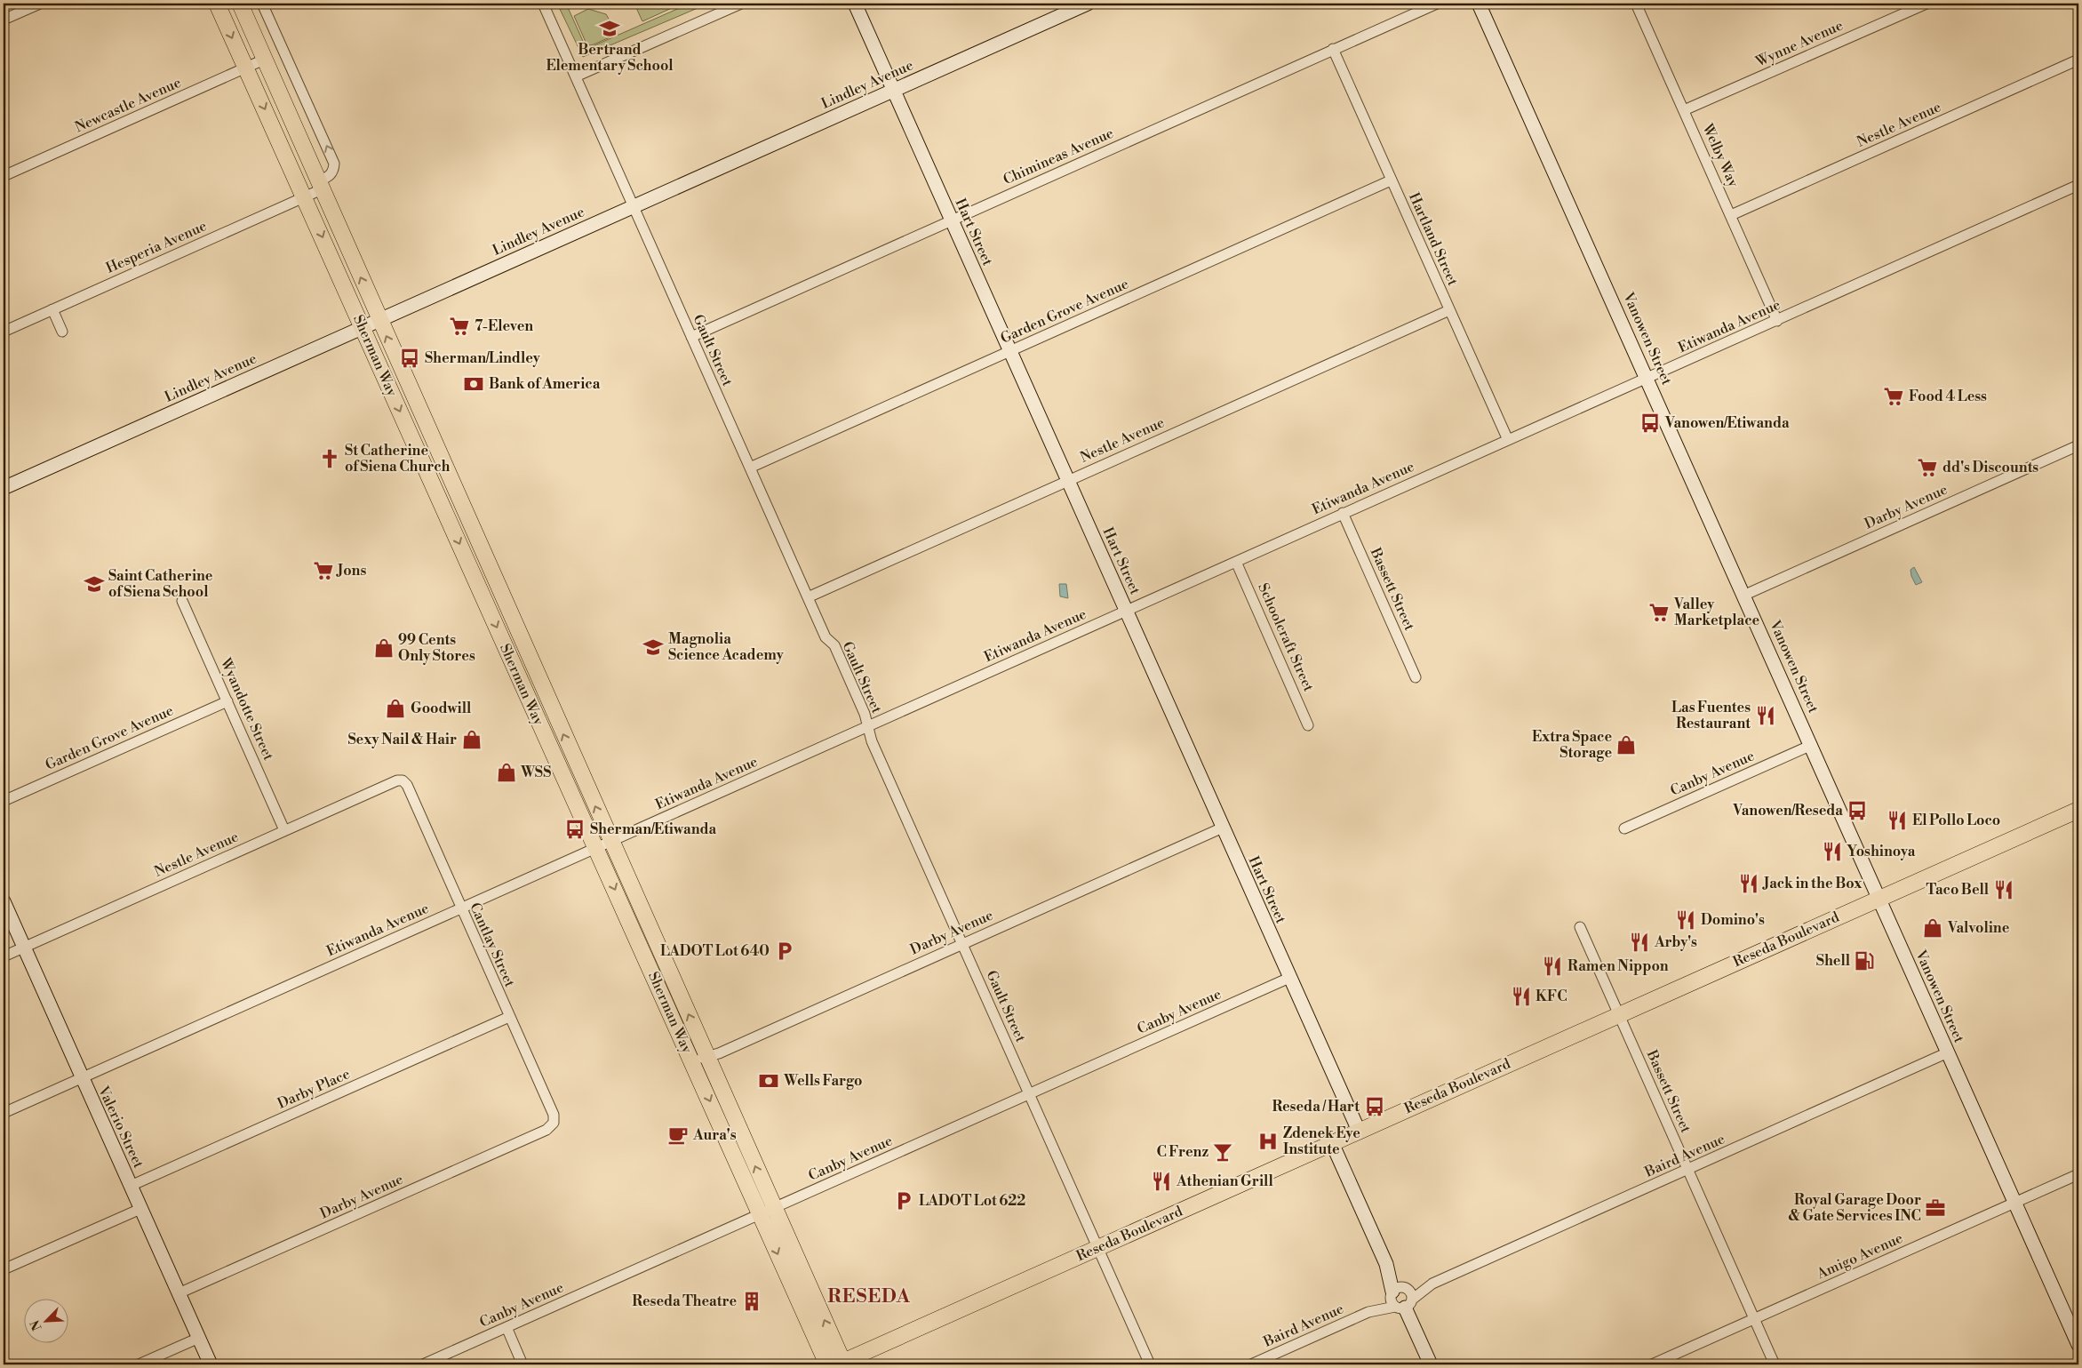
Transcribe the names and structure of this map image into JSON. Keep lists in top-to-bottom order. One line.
{"streets":{"main road":["Lindley Avenue","Hart Street","Vanowen Street","Sherman Way","Reseda Boulevard","Valerio Street"],"street":["Wynne Avenue","Newcastle Avenue","Nestle Avenue","Welby Way","Chimineas Avenue","Hartland Street","Hesperia Avenue","Garden Grove Avenue","Etiwanda Avenue","Gault Street","Darby Avenue","Bassett Street","Schoolcraft Street","Wyandotte Street","Canby Avenue","Cantlay Street","Darby Place","Baird Avenue","Amigo Avenue"]},"crossings":[["Wynne Avenue","Welby Way"],["Lindley Avenue","Hart Street"],["Lindley Avenue","Gault Street"],["Lindley Avenue","Sherman Way"],["Newcastle Avenue","Sherman Way"],["Nestle Avenue","Welby Way"],["Nestle Avenue","Hart Street"],["Nestle Avenue","Hartland Street"],["Nestle Avenue","Gault Street"],["Nestle Avenue","Wyandotte Street"],["Nestle Avenue","Cantlay Street"],["Nestle Avenue","Valerio Street"],["Welby Way","Etiwanda Avenue"],["Chimineas Avenue","Hart Street"],["Chimineas Avenue","Hartland Street"],["Chimineas Avenue","Gault Street"],["Hart Street","Garden Grove Avenue"],["Hart Street","Etiwanda Avenue"],["Hart Street","Darby Avenue"],["Hart Street","Canby Avenue"],["Hart Street","Reseda Boulevard"],["Hartland Street","Garden Grove Avenue"],["Hartland Street","Etiwanda Avenue"],["Hesperia Avenue","Sherman Way"],["Garden Grove Avenue","Gault Street"],["Garden Grove Avenue","Wyandotte Street"],["Etiwanda Avenue","Vanowen Street"],["Etiwanda Avenue","Gault Street"],["Etiwanda Avenue","Sherman Way"],["Etiwanda Avenue","Bassett Street"],["Etiwanda Avenue","Schoolcraft Street"],["Etiwanda Avenue","Cantlay Street"],["Etiwanda Avenue","Valerio Street"],["Vanowen Street","Darby Avenue"],["Vanowen Street","Canby Avenue"],["Vanowen Street","Reseda Boulevard"],["Vanowen Street","Baird Avenue"],["Vanowen Street","Amigo Avenue"],["Gault Street","Darby Avenue"],["Gault Street","Canby Avenue"],["Gault Street","Reseda Boulevard"],["Sherman Way","Darby Avenue"],["Sherman Way","Canby Avenue"],["Sherman Way","Reseda Boulevard"],["Darby Avenue","Cantlay Street"],["Darby Avenue","Valerio Street"],["Bassett Street","Reseda Boulevard"],["Bassett Street","Baird Avenue"],["Bassett Street","Amigo Avenue"],["Cantlay Street","Darby Place"],["Darby Place","Valerio Street"]],"districts":["RESEDA"],"places":{"school or university":["Bertrand Elementary School","Saint Catherine of Siena School","Magnolia Science Academy"],"supermarket":["7-Eleven","Food 4 Less","dd's Discounts","Jons","Valley Marketplace"],"bus stop":["Sherman/Lindley","Vanowen/Etiwanda","Vanowen/Reseda","Sherman/Etiwanda","Reseda / Hart"],"bank":["Bank of America","Wells Fargo"],"church":["St Catherine of Siena Church"],"shop":["99 Cents Only Stores","Goodwill","Sexy Nail & Hair","Extra Space Storage","WSS","Valvoline"],"restaurant":["Las Fuentes Restaurant","El Pollo Loco","Yoshinoya","Jack in the Box","Taco Bell","Domino's","Arby's","Ramen Nippon","KFC","Athenian Grill"],"parking":["LADOT Lot 640","LADOT Lot 622"],"fuel station":["Shell"],"cafe":["Aura's"],"hospital":["Zdenek Eye Institute"],"bar":["C Frenz"],"office":["Royal Garage Door & Gate Services INC"],"building":["Reseda Theatre"]},"north":"bottom left"}
